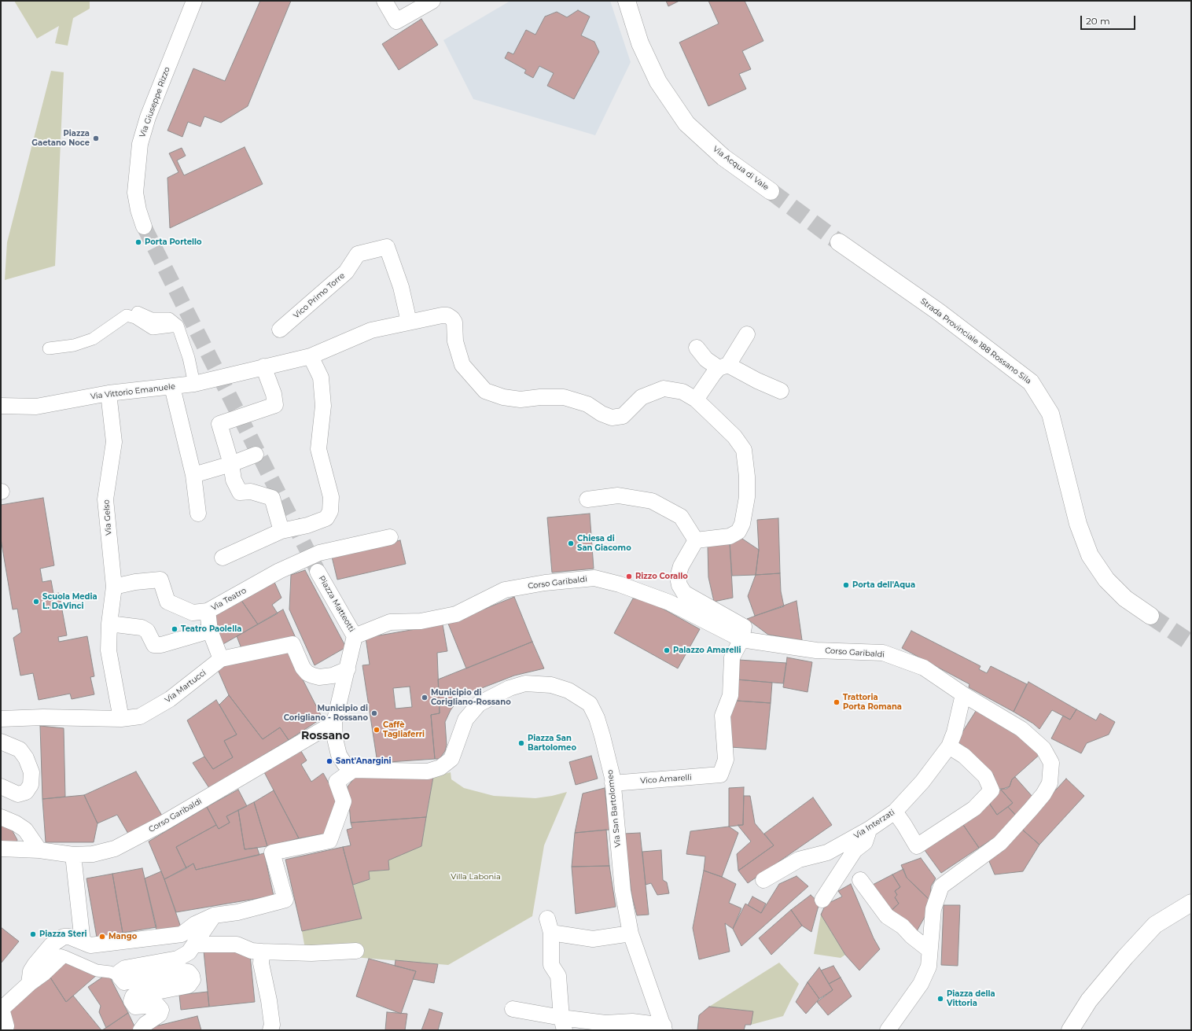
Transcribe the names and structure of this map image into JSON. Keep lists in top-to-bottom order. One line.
{"streets":{"main road":["Via Acqua di Vale","Strada Provinciale 188 Rossano Sila"],"street":["Via Giuseppe Rizzo","Vico Primo Torre","Via Vittorio Emanuele","Via Gelso","Corso Garibaldi","Via Teatro","Piazza Matteotti","Via Martucci","Vico Amarelli","Via San Bartolomeo","Via Interzati"]},"crossings":[["Vico Primo Torre","Via Vittorio Emanuele"],["Via Vittorio Emanuele","Via Gelso"],["Via Gelso","Via Martucci"],["Corso Garibaldi","Piazza Matteotti"],["Corso Garibaldi","Vico Amarelli"],["Corso Garibaldi","Via Interzati"],["Via Teatro","Via Martucci"],["Vico Amarelli","Via San Bartolomeo"]],"districts":["Rossano"],"parks":["Villa Labonia"],"places":["Piazza Gaetano Noce","Porta Portello","Chiesa di San Giacomo","Rizzo Corallo","Porta dell'Aqua","Scuola Media L. DaVinci","Teatro Paolella","Palazzo Amarelli","Municipio di Corigliano-Rossano","Trattoria Porta Romana","Municipio di Corigliano - Rossano","Caffè Tagliaferri","Piazza San Bartolomeo","Sant'Anargini","Piazza Steri","Mango","Piazza della Vittoria"],"scale_bar":"20 m"}
